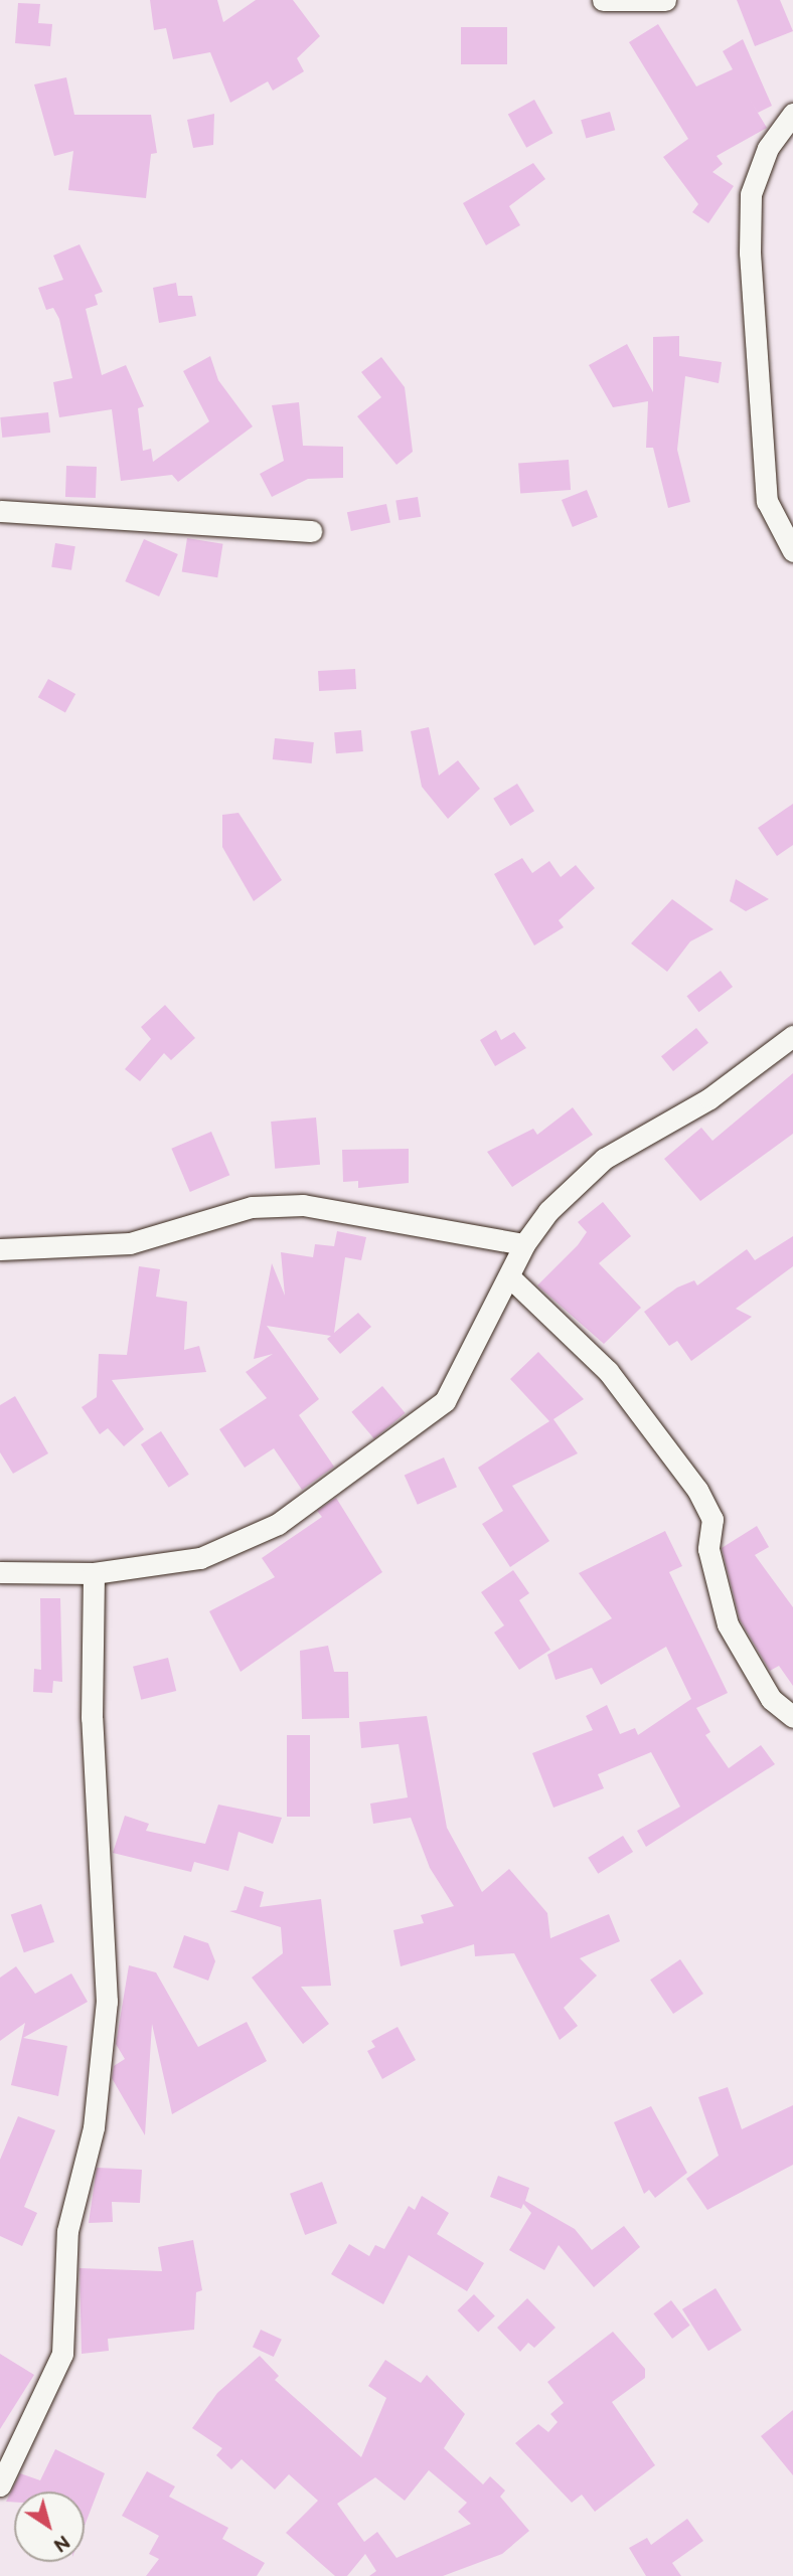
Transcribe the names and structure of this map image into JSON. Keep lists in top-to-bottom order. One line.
{"north":"bottom right"}
